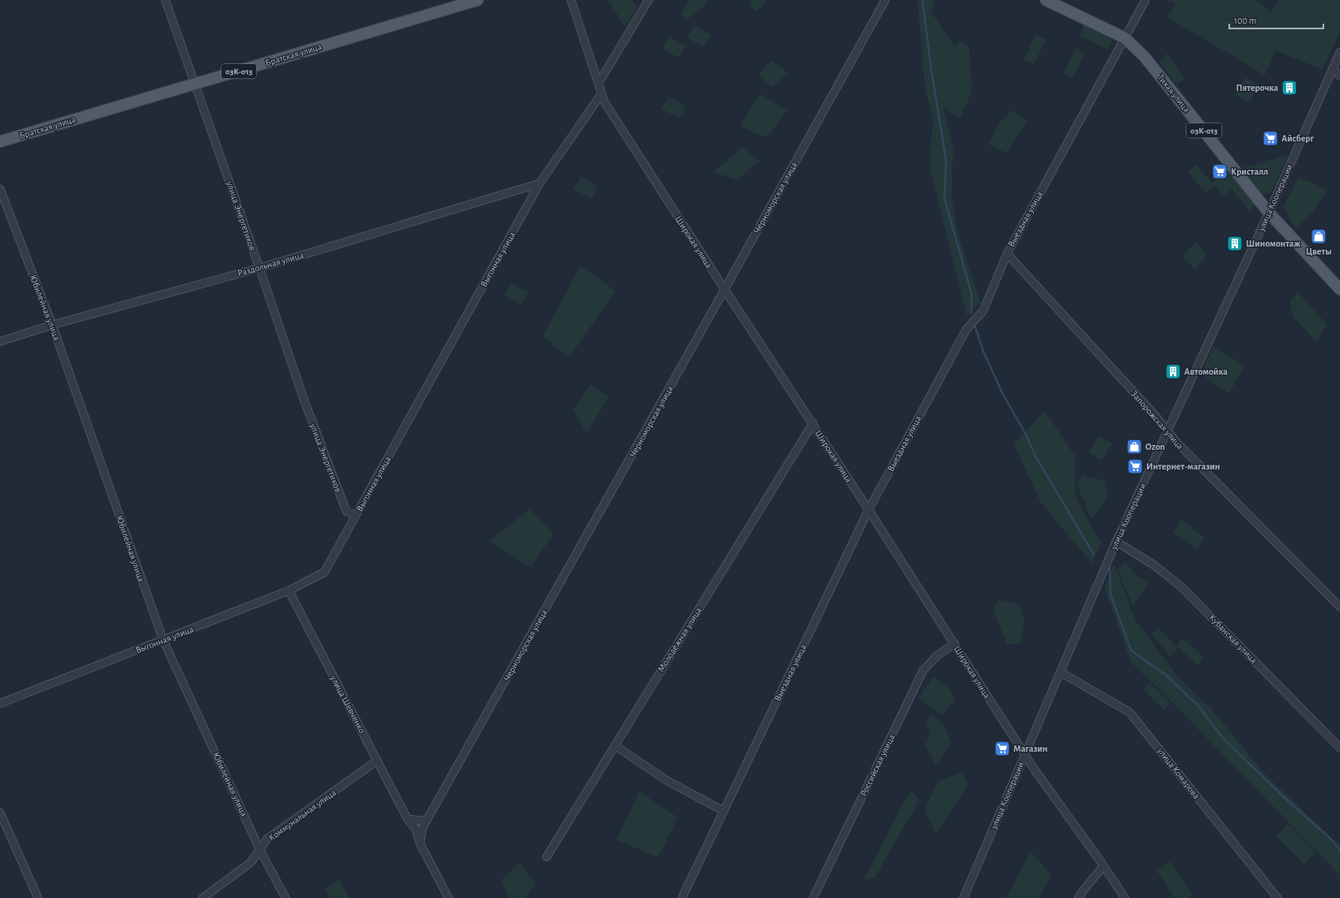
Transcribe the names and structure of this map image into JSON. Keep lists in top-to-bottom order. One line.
{"streets":{"main road":["Братская улица","03К-013","Тихая улица"],"street":["Черноморская улица","улица Кооперации","улица Энергетиков","Выездная улица","Широкая улица","Выгонная улица","Раздольная улица","Юбилейная улица","Запорожская улица","Кубанская улица","Молодёжная улица","улица Шевченко","Российская улица","улица Комарова","Коммунальная улица"]},"crossings":[["Братская улица","улица Энергетиков"],["Тихая улица","улица Кооперации"],["Тихая улица","Выездная улица"],["Черноморская улица","Широкая улица"],["Черноморская улица","улица Шевченко"],["улица Кооперации","Широкая улица"],["улица Кооперации","Запорожская улица"],["улица Кооперации","Кубанская улица"],["улица Кооперации","улица Комарова"],["улица Энергетиков","Выгонная улица"],["улица Энергетиков","Раздольная улица"],["Выездная улица","Широкая улица"],["Выездная улица","Запорожская улица"],["Широкая улица","Выгонная улица"],["Широкая улица","Молодёжная улица"],["Широкая улица","Российская улица"],["Выгонная улица","Раздольная улица"],["Выгонная улица","Юбилейная улица"],["Выгонная улица","улица Шевченко"],["Раздольная улица","Юбилейная улица"],["Юбилейная улица","Коммунальная улица"],["улица Шевченко","Коммунальная улица"]],"places":{"building":["Пятерочка","Шиномонтаж","Автомойка"],"supermarket":["Айсберг","Кристалл","Интернет-магазин","Магазин"],"shop":["Цветы","Ozon"]},"scale_bar":"100 m"}
